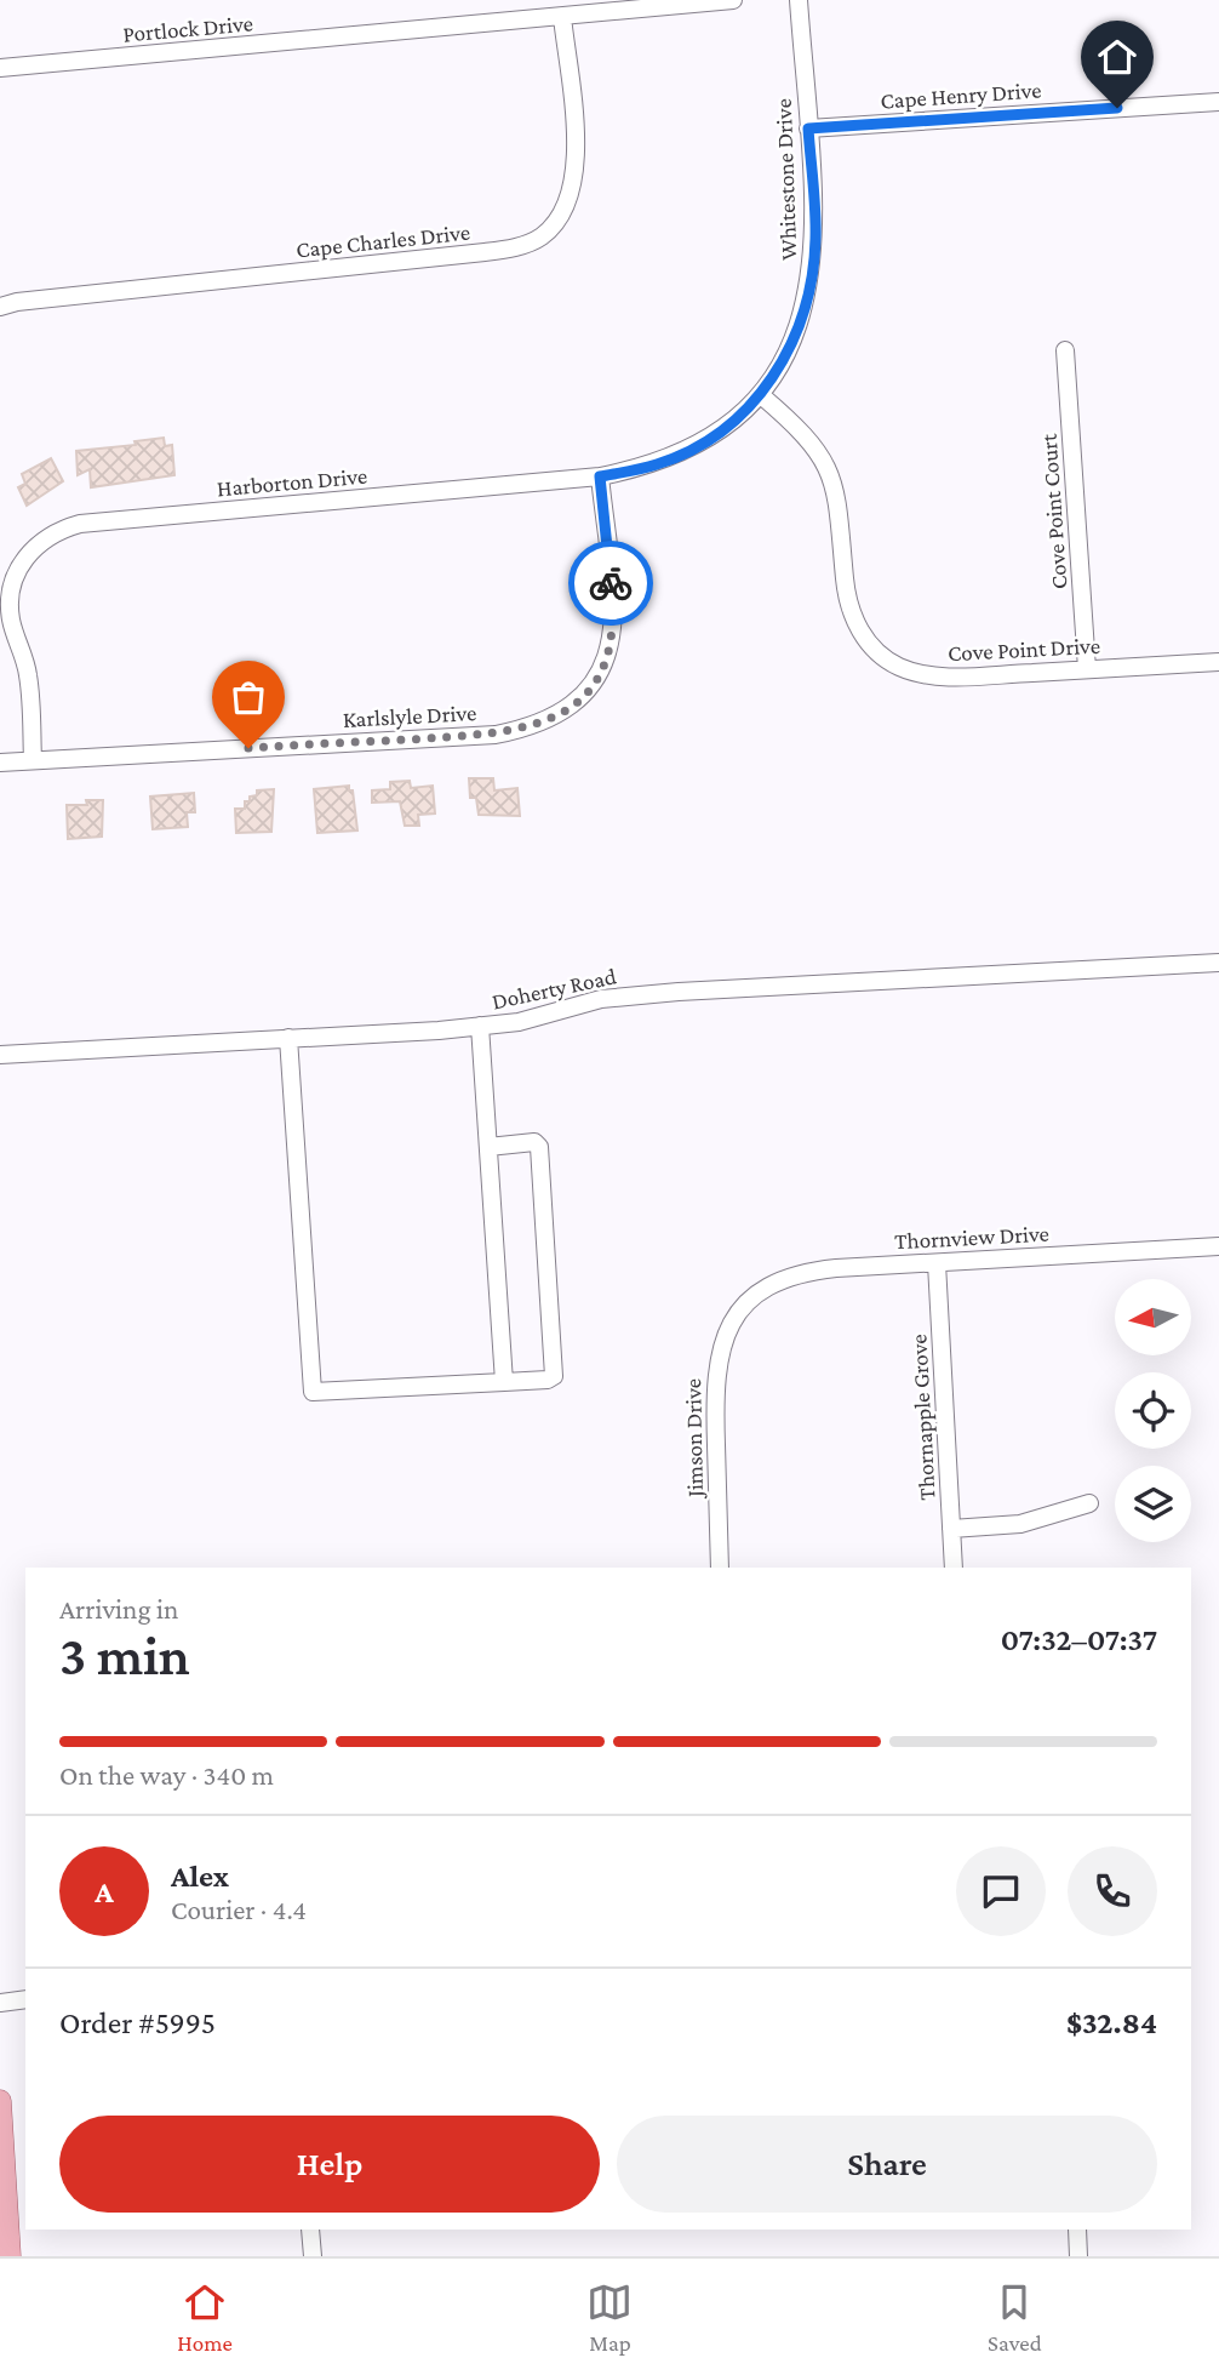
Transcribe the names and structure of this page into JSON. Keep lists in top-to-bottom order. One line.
{"streets":{"street":["Portlock Drive","Cape Henry Drive","Whitestone Drive","Cape Charles Drive","Harborton Drive","Cove Point Court","Cove Point Drive","Karlslyle Drive","Doherty Road","Thornview Drive","Thornapple Grove","Jimson Drive"]},"crossings":[["Portlock Drive","Cape Charles Drive"],["Cape Henry Drive","Whitestone Drive"],["Whitestone Drive","Harborton Drive"],["Whitestone Drive","Cove Point Drive"],["Harborton Drive","Cove Point Drive"],["Harborton Drive","Karlslyle Drive"],["Cove Point Court","Cove Point Drive"],["Thornview Drive","Thornapple Grove"],["Thornview Drive","Jimson Drive"]],"north":"left","page":{"heading":["3 min","Arriving in","07:32–07:37"],"panel":["Alex","Courier · 4.4","Order #5995","$32.84"],"bar":"On the way · 340 m","round":"A","buttons":["Help","Share"],"tabs":["Home","Map","Saved"]}}
